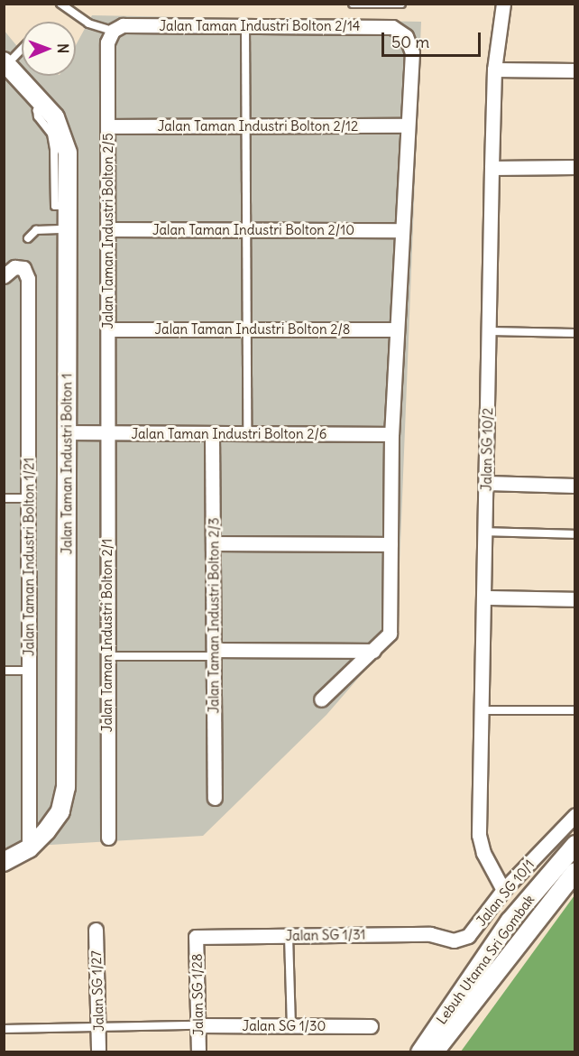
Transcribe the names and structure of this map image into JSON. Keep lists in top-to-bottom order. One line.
{"streets":{"street":["Jalan Taman Industri Bolton 2/14","Jalan Taman Industri Bolton 2/12","Jalan Taman Industri Bolton 2/10","Jalan Taman Industri Bolton 2/5","Jalan Taman Industri Bolton 2/8","Jalan Taman Industri Bolton 2/6","Jalan SG 10/2","Jalan Taman Industri Bolton 1","Jalan Taman Industri Bolton 1/21","Jalan Taman Industri Bolton 2/3","Jalan Taman Industri Bolton 2/1","Jalan SG 10/1","Jalan SG 1/31","Lebuh Utama Sri Gombak","Jalan SG 1/27","Jalan SG 1/28","Jalan SG 1/30"]},"crossings":[["Jalan Taman Industri Bolton 2/14","Jalan Taman Industri Bolton 2/12"],["Jalan Taman Industri Bolton 2/14","Jalan Taman Industri Bolton 2/5"],["Jalan Taman Industri Bolton 2/12","Jalan Taman Industri Bolton 2/5"],["Jalan Taman Industri Bolton 2/10","Jalan Taman Industri Bolton 2/5"],["Jalan Taman Industri Bolton 2/5","Jalan Taman Industri Bolton 2/8"],["Jalan Taman Industri Bolton 2/5","Jalan Taman Industri Bolton 2/6"],["Jalan Taman Industri Bolton 2/5","Jalan Taman Industri Bolton 2/1"],["Jalan Taman Industri Bolton 2/6","Jalan Taman Industri Bolton 1"],["Jalan Taman Industri Bolton 2/6","Jalan Taman Industri Bolton 2/3"],["Jalan Taman Industri Bolton 2/6","Jalan Taman Industri Bolton 2/1"],["Jalan SG 10/2","Jalan SG 10/1"],["Jalan Taman Industri Bolton 1","Jalan Taman Industri Bolton 1/21"],["Jalan SG 10/1","Jalan SG 1/31"],["Jalan SG 1/31","Jalan SG 1/28"],["Jalan SG 1/28","Jalan SG 1/30"]],"scale_bar":"50 m","north":"right"}
